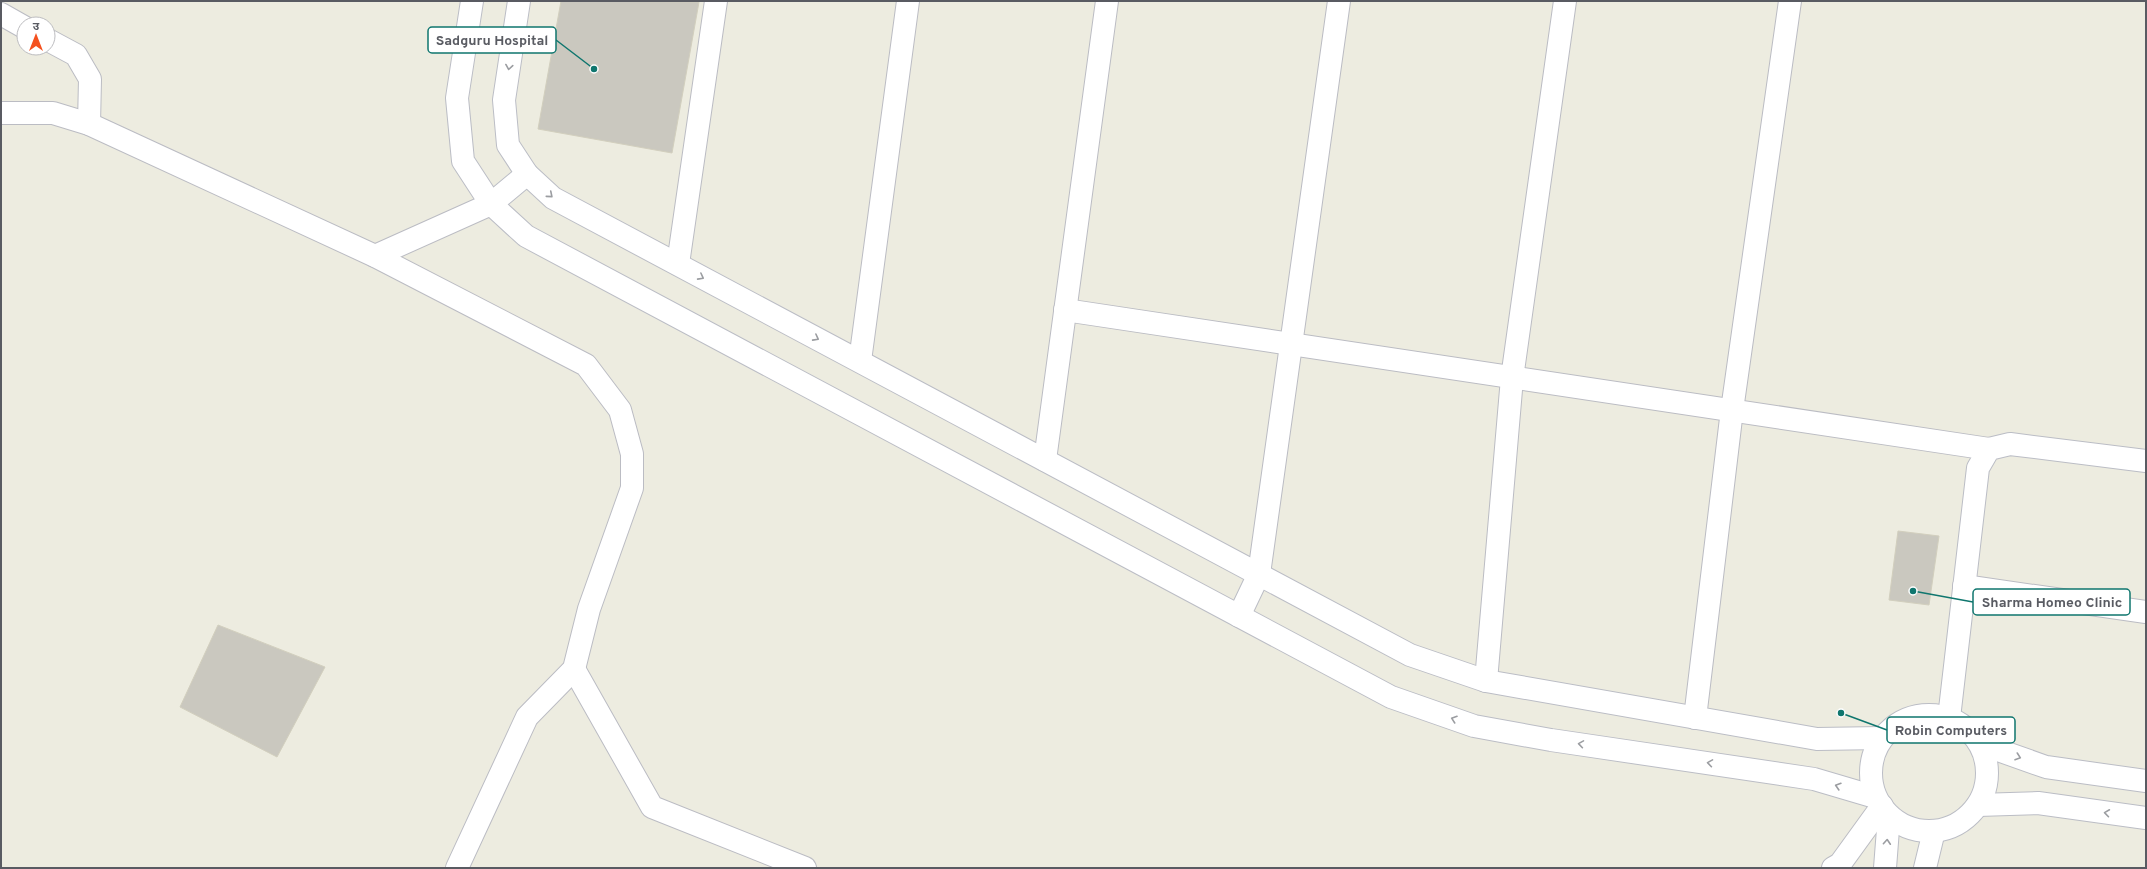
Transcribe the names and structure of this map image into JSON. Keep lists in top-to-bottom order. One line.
{"places":["Sadguru Hospital","Sharma Homeo Clinic","Robin Computers"],"north":"top"}
